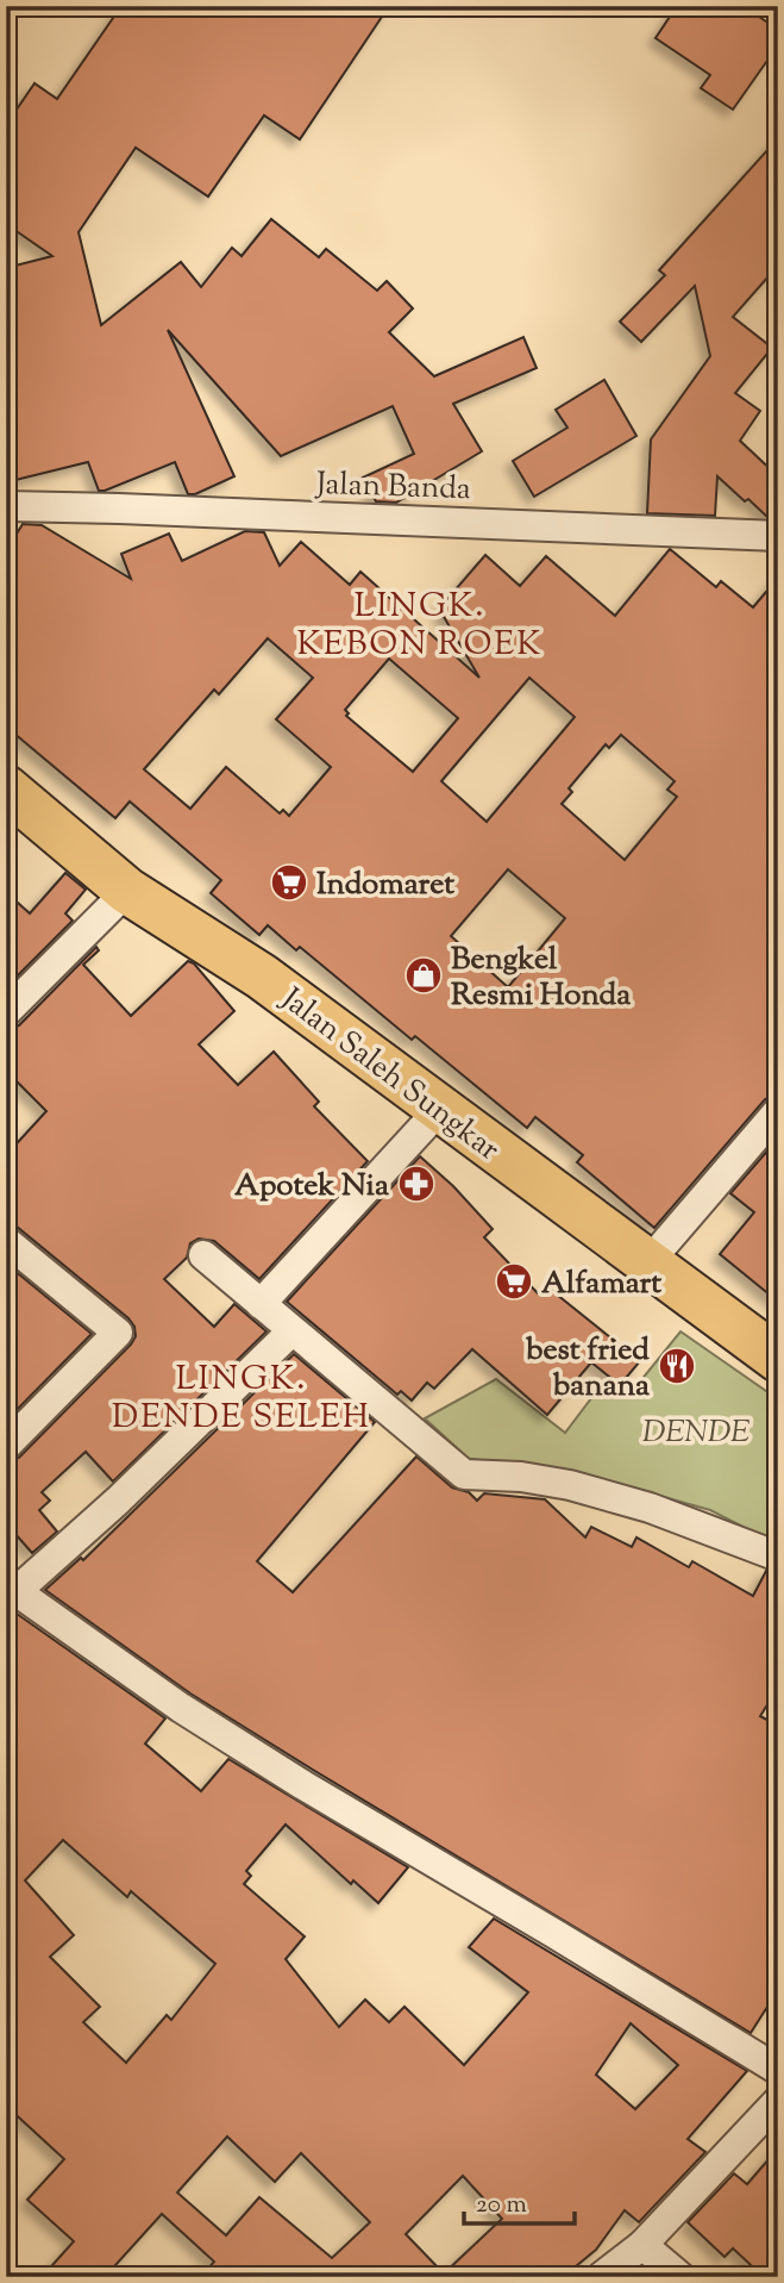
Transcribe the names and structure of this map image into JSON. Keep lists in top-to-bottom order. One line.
{"streets":{"highway":["Jalan Saleh Sungkar"],"street":["Jalan Banda"]},"districts":["LINGK. KEBON ROEK","LINGK. DENDE SELEH"],"parks":["DENDE"],"places":{"supermarket":["Indomaret","Alfamart"],"shop":["Bengkel Resmi Honda"],"pharmacy":["Apotek Nia"],"restaurant":["best fried banana"]},"scale_bar":"20 m"}
